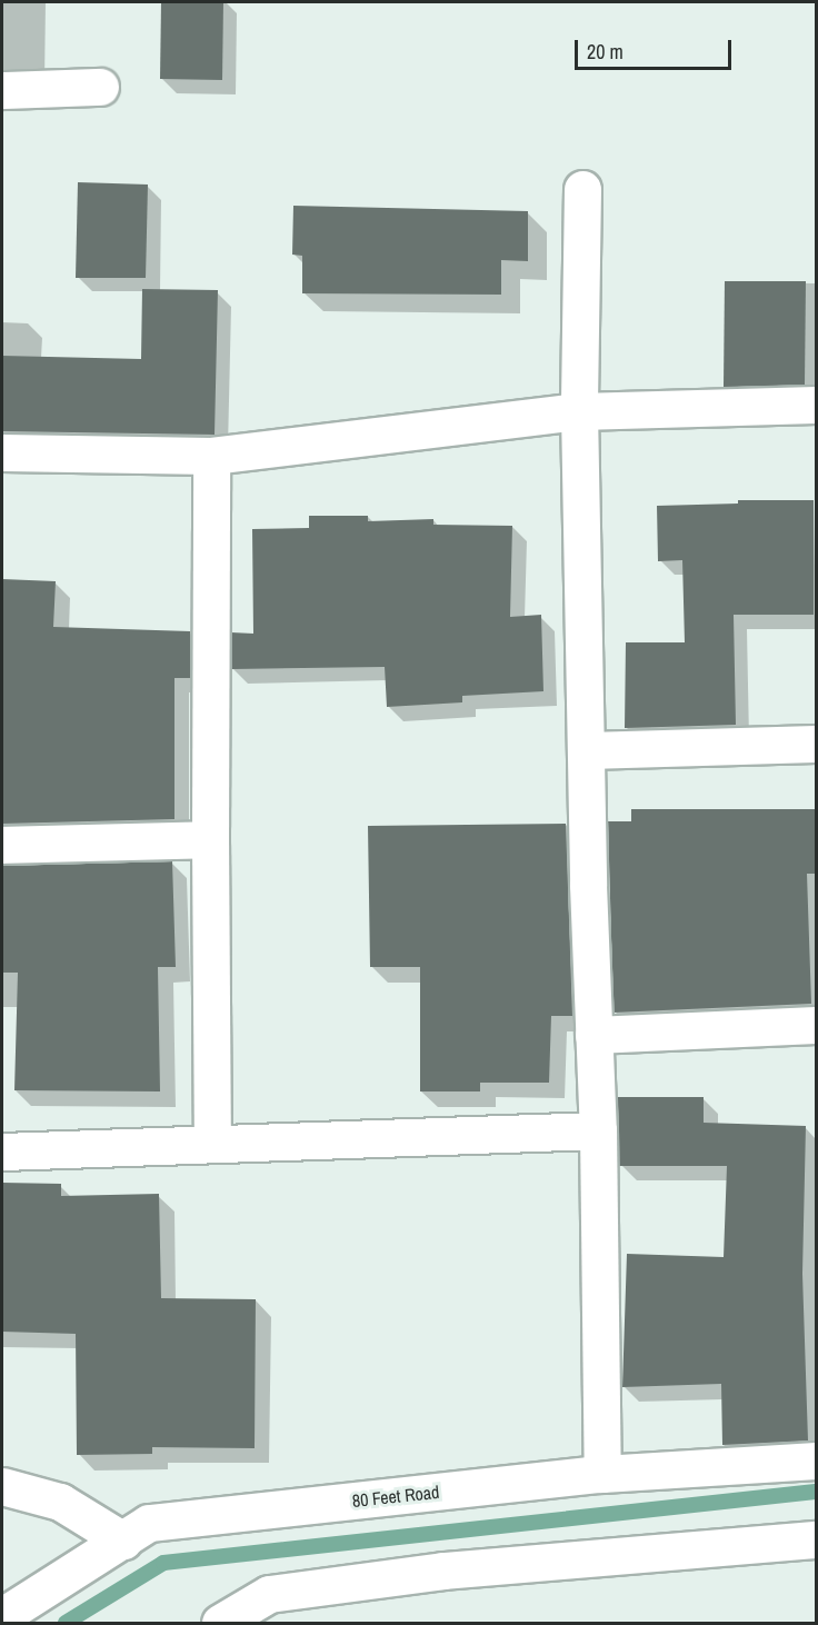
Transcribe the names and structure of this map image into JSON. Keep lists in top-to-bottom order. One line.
{"streets":{"street":["80 Feet Road"]},"scale_bar":"20 m"}
